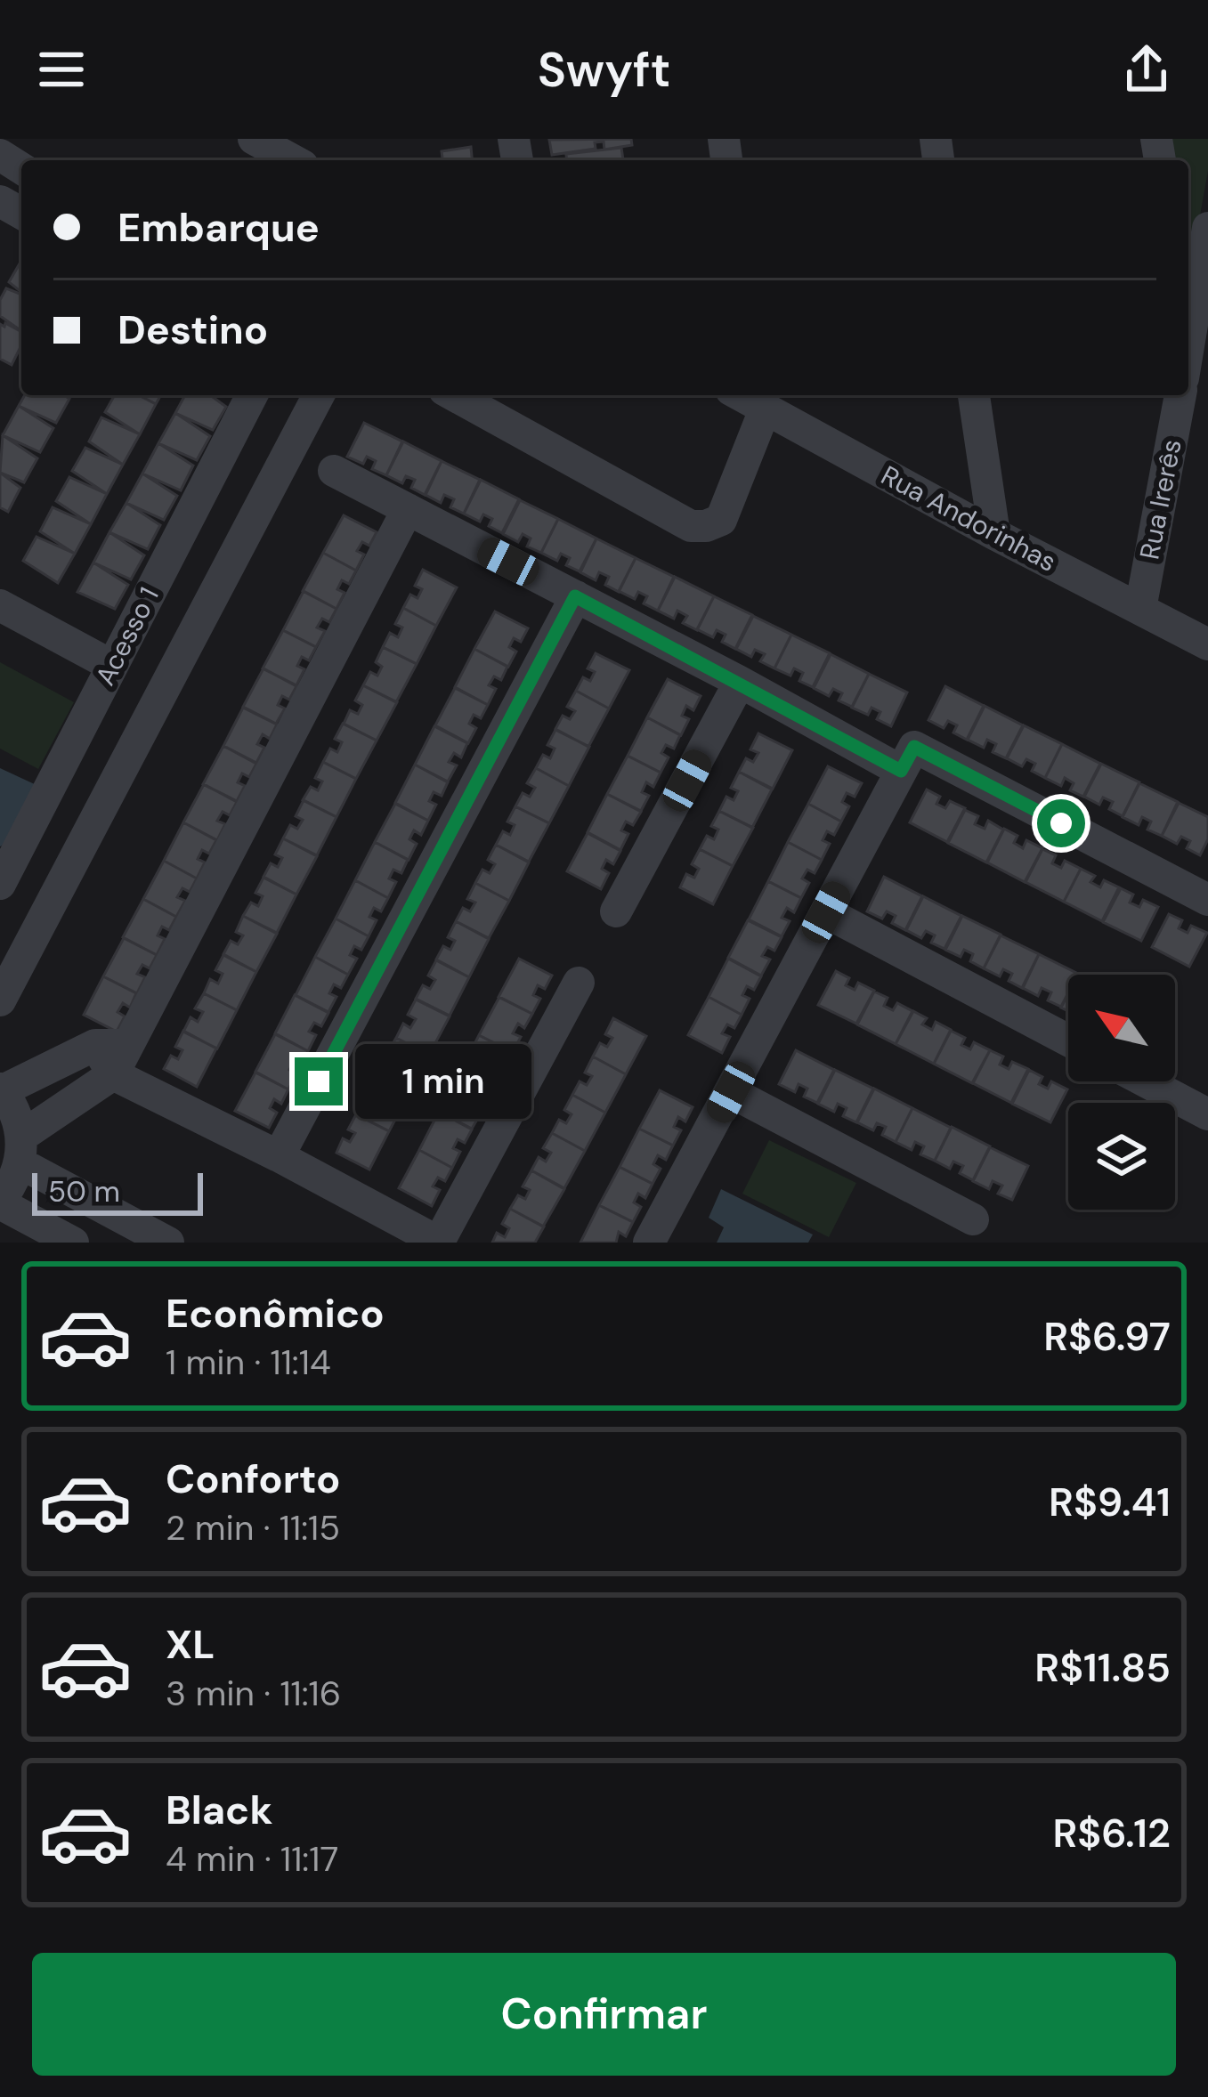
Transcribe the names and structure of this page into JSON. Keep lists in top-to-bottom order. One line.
{"streets":{"street":["Rua Irerês","Rua Andorinhas","Acesso 1"]},"crossings":[["Rua Irerês","Rua Andorinhas"]],"scale_bar":"50 m","north":"top left","page":{"header":"Swyft","banner":["Embarque","Destino"],"bubble":"1 min","scale":"50 m","list":[{"name":"Econômico","note":"1 min · 11:14","value":"R$6.97"},{"name":"Conforto","note":"2 min · 11:15","value":"R$9.41"},{"name":"XL","note":"3 min · 11:16","value":"R$11.85"},{"name":"Black","note":"4 min · 11:17","value":"R$6.12"}],"buttons":"Confirmar"}}
